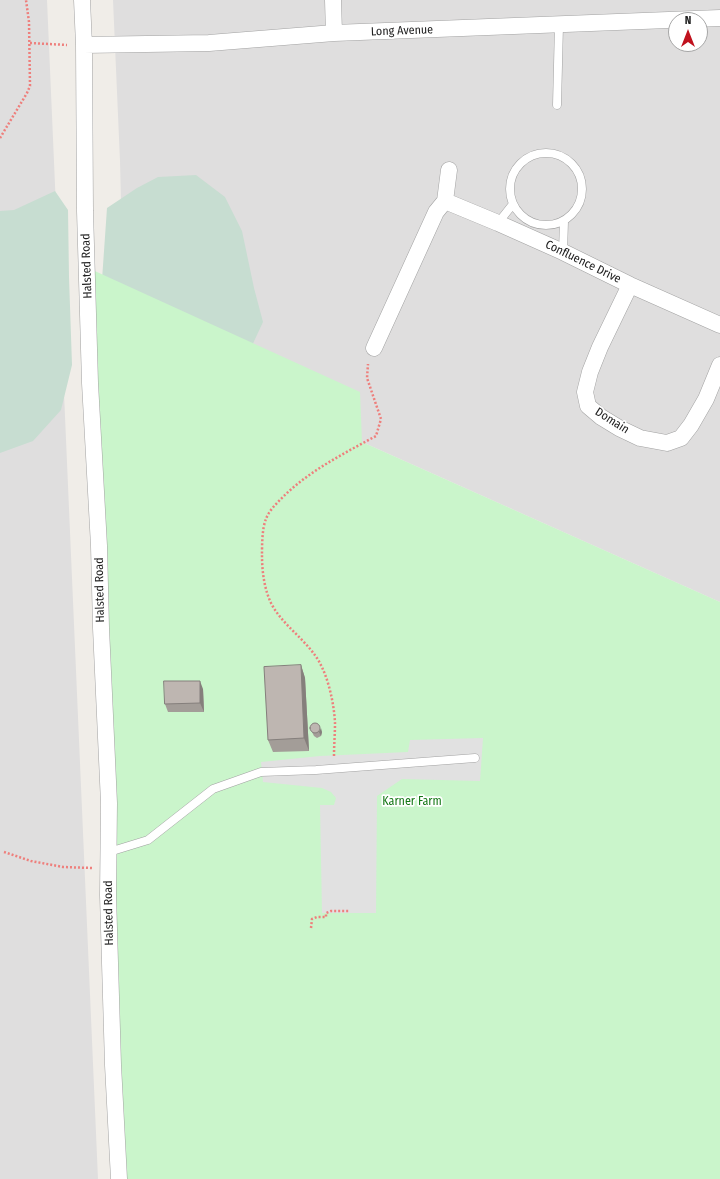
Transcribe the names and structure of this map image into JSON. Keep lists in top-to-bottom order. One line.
{"streets":{"street":["Long Avenue","Confluence Drive","Halsted Road","Domain"]},"crossings":[["Long Avenue","Halsted Road"],["Confluence Drive","Domain"]],"parks":["Karner Farm"],"north":"top"}
